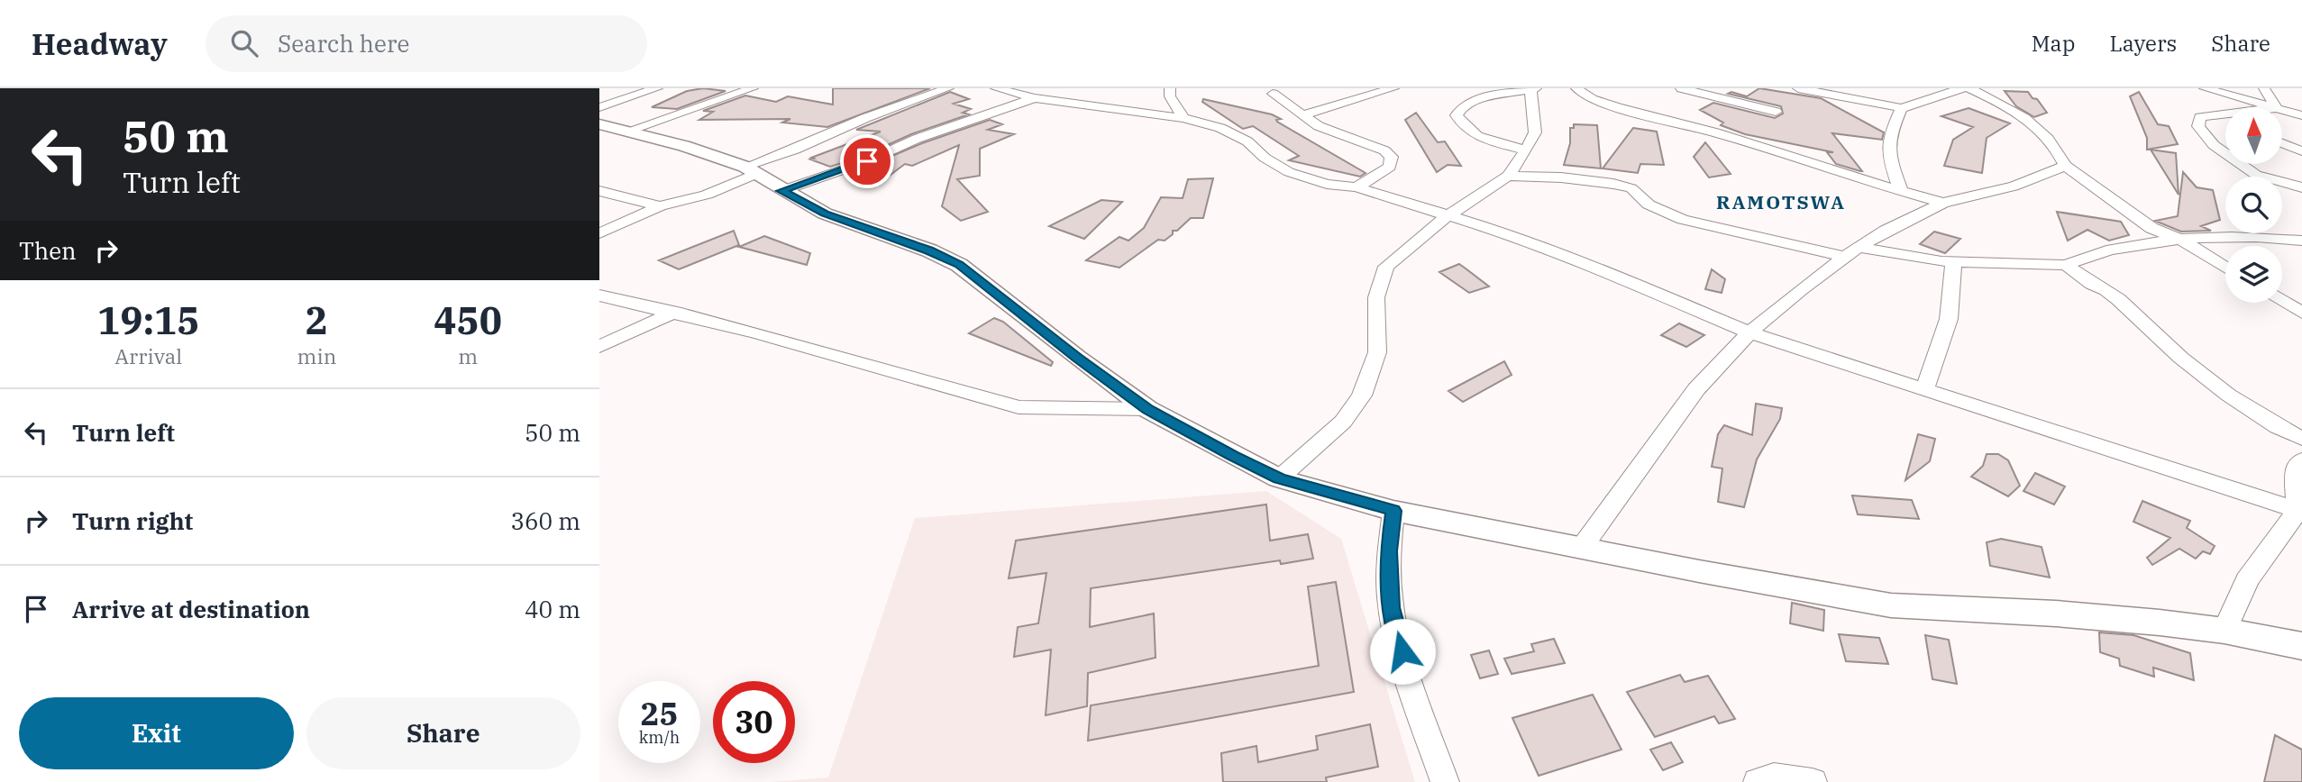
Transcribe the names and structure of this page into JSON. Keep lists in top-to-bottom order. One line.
{"districts":["RAMOTSWA"],"north":"top","page":{"header":"Headway","search":"Search here","nav":["Map","Layers","Share"],"turn":["50 m","Turn left"],"then":"Then","eta":["19:15","Arrival","2","min","450","m"],"list":[{"name":"Turn left","value":"50 m"},{"name":"Turn right","value":"360 m"},{"name":"Arrive at destination","value":"40 m"}],"speed":"25 km/h","limit":"30","buttons":["Exit","Share"]}}
